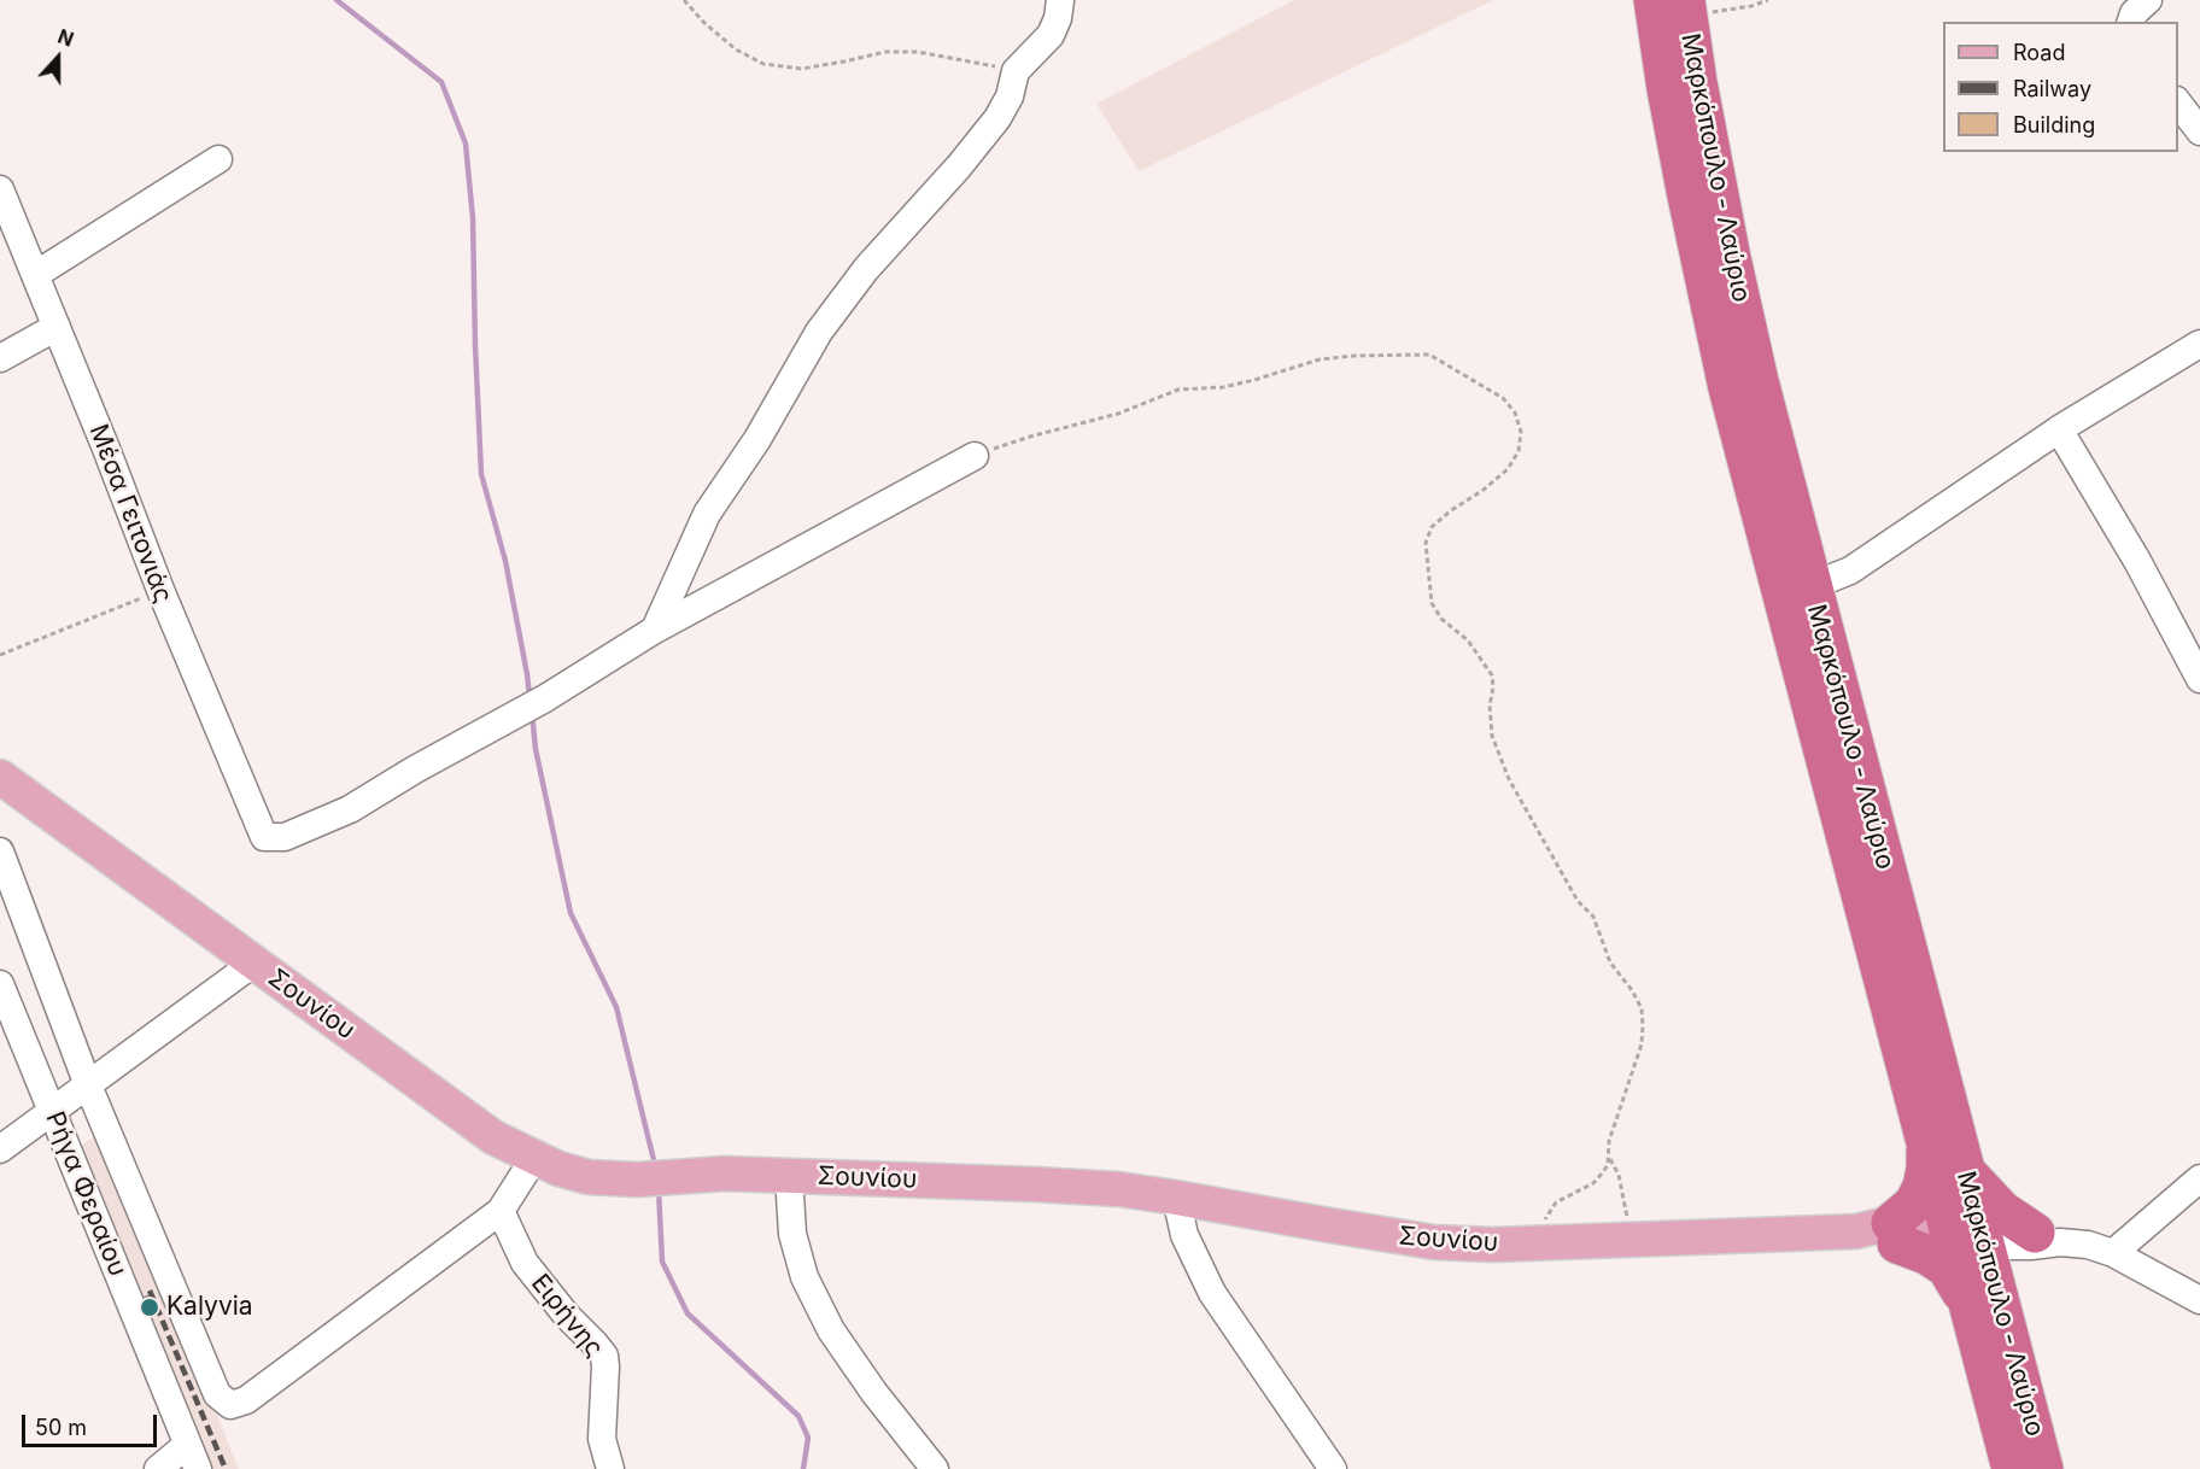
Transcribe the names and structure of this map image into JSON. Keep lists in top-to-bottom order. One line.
{"streets":{"highway":["Μαρκόπουλο - Λαύριο"],"main road":["Σουνίου"],"street":["Μέσα Γειτονιάς","Ρήγα Φεραίου","Ειρήνης"]},"crossings":[["Μαρκόπουλο - Λαύριο","Σουνίου"],["Ρήγα Φεραίου","Ειρήνης"]],"places":["Kalyvia"],"legend":["Road","Railway","Building"],"scale_bar":"50 m","north":"top"}
